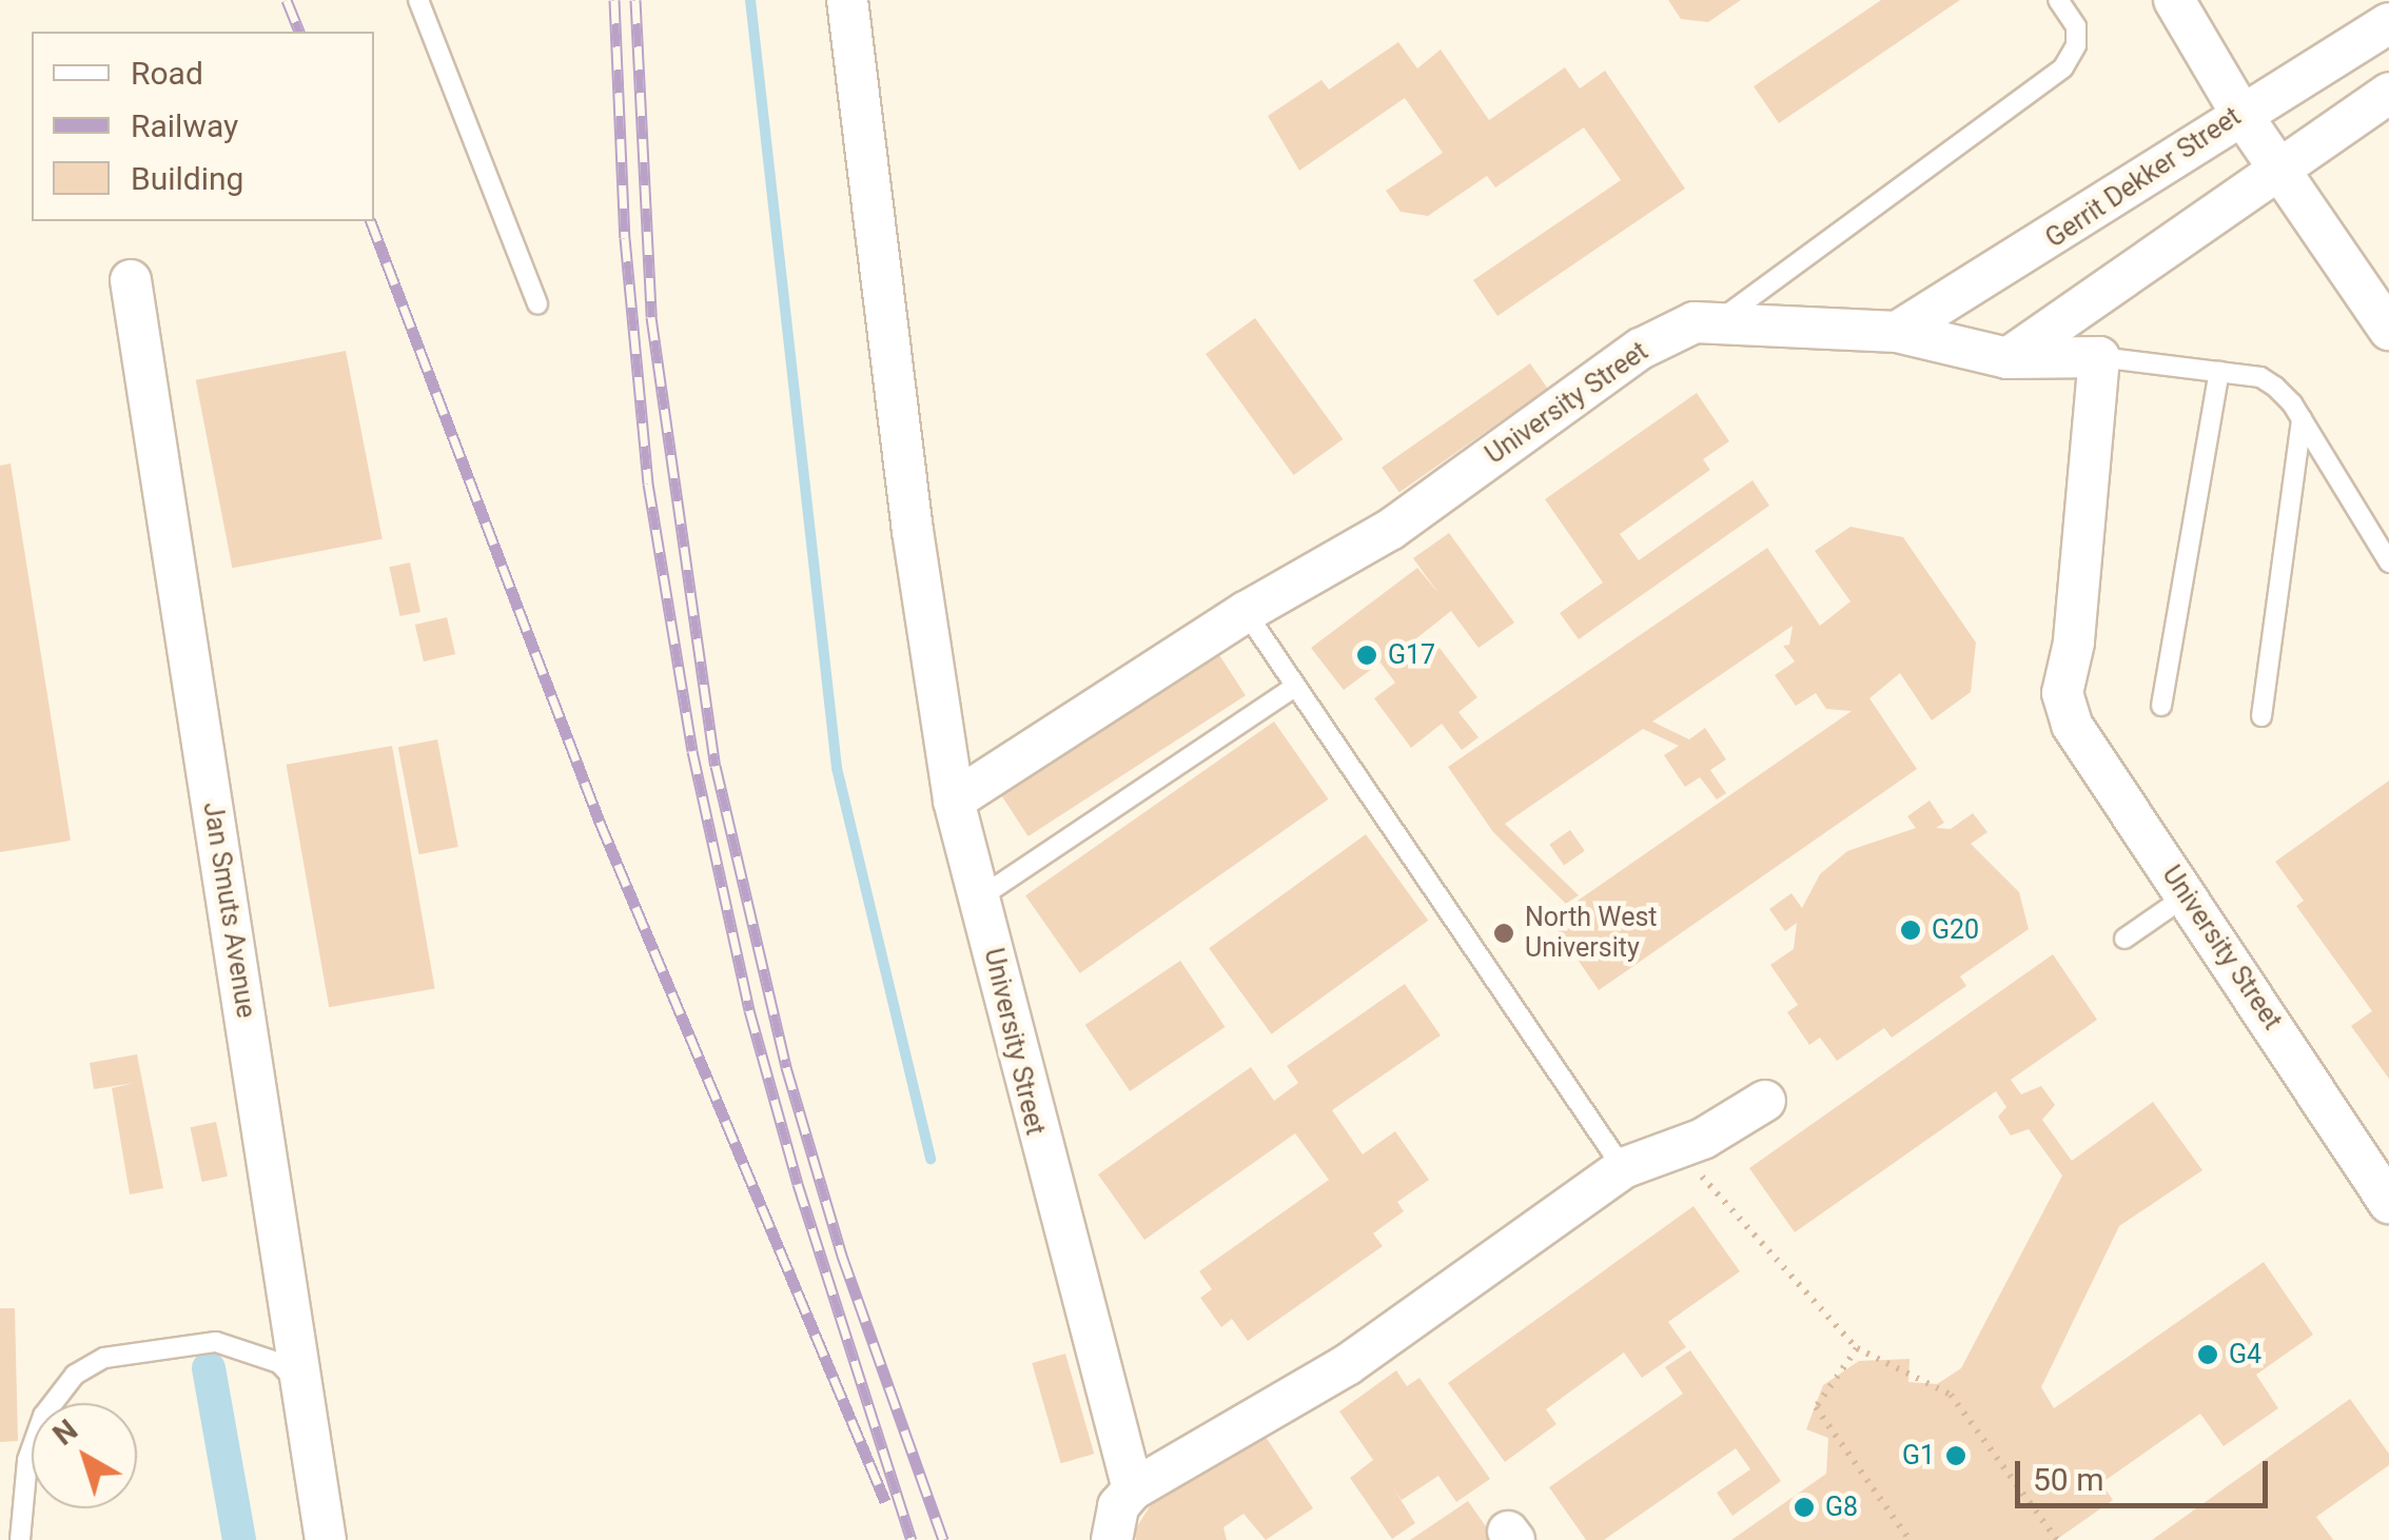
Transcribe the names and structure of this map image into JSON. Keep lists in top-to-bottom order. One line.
{"streets":{"street":["Gerrit Dekker Street","University Street","Jan Smuts Avenue"]},"crossings":[["Gerrit Dekker Street","University Street"]],"places":["G17","G20","North West University","G4","G1","G8"],"legend":["Road","Railway","Building"],"scale_bar":"50 m","north":"top left"}
